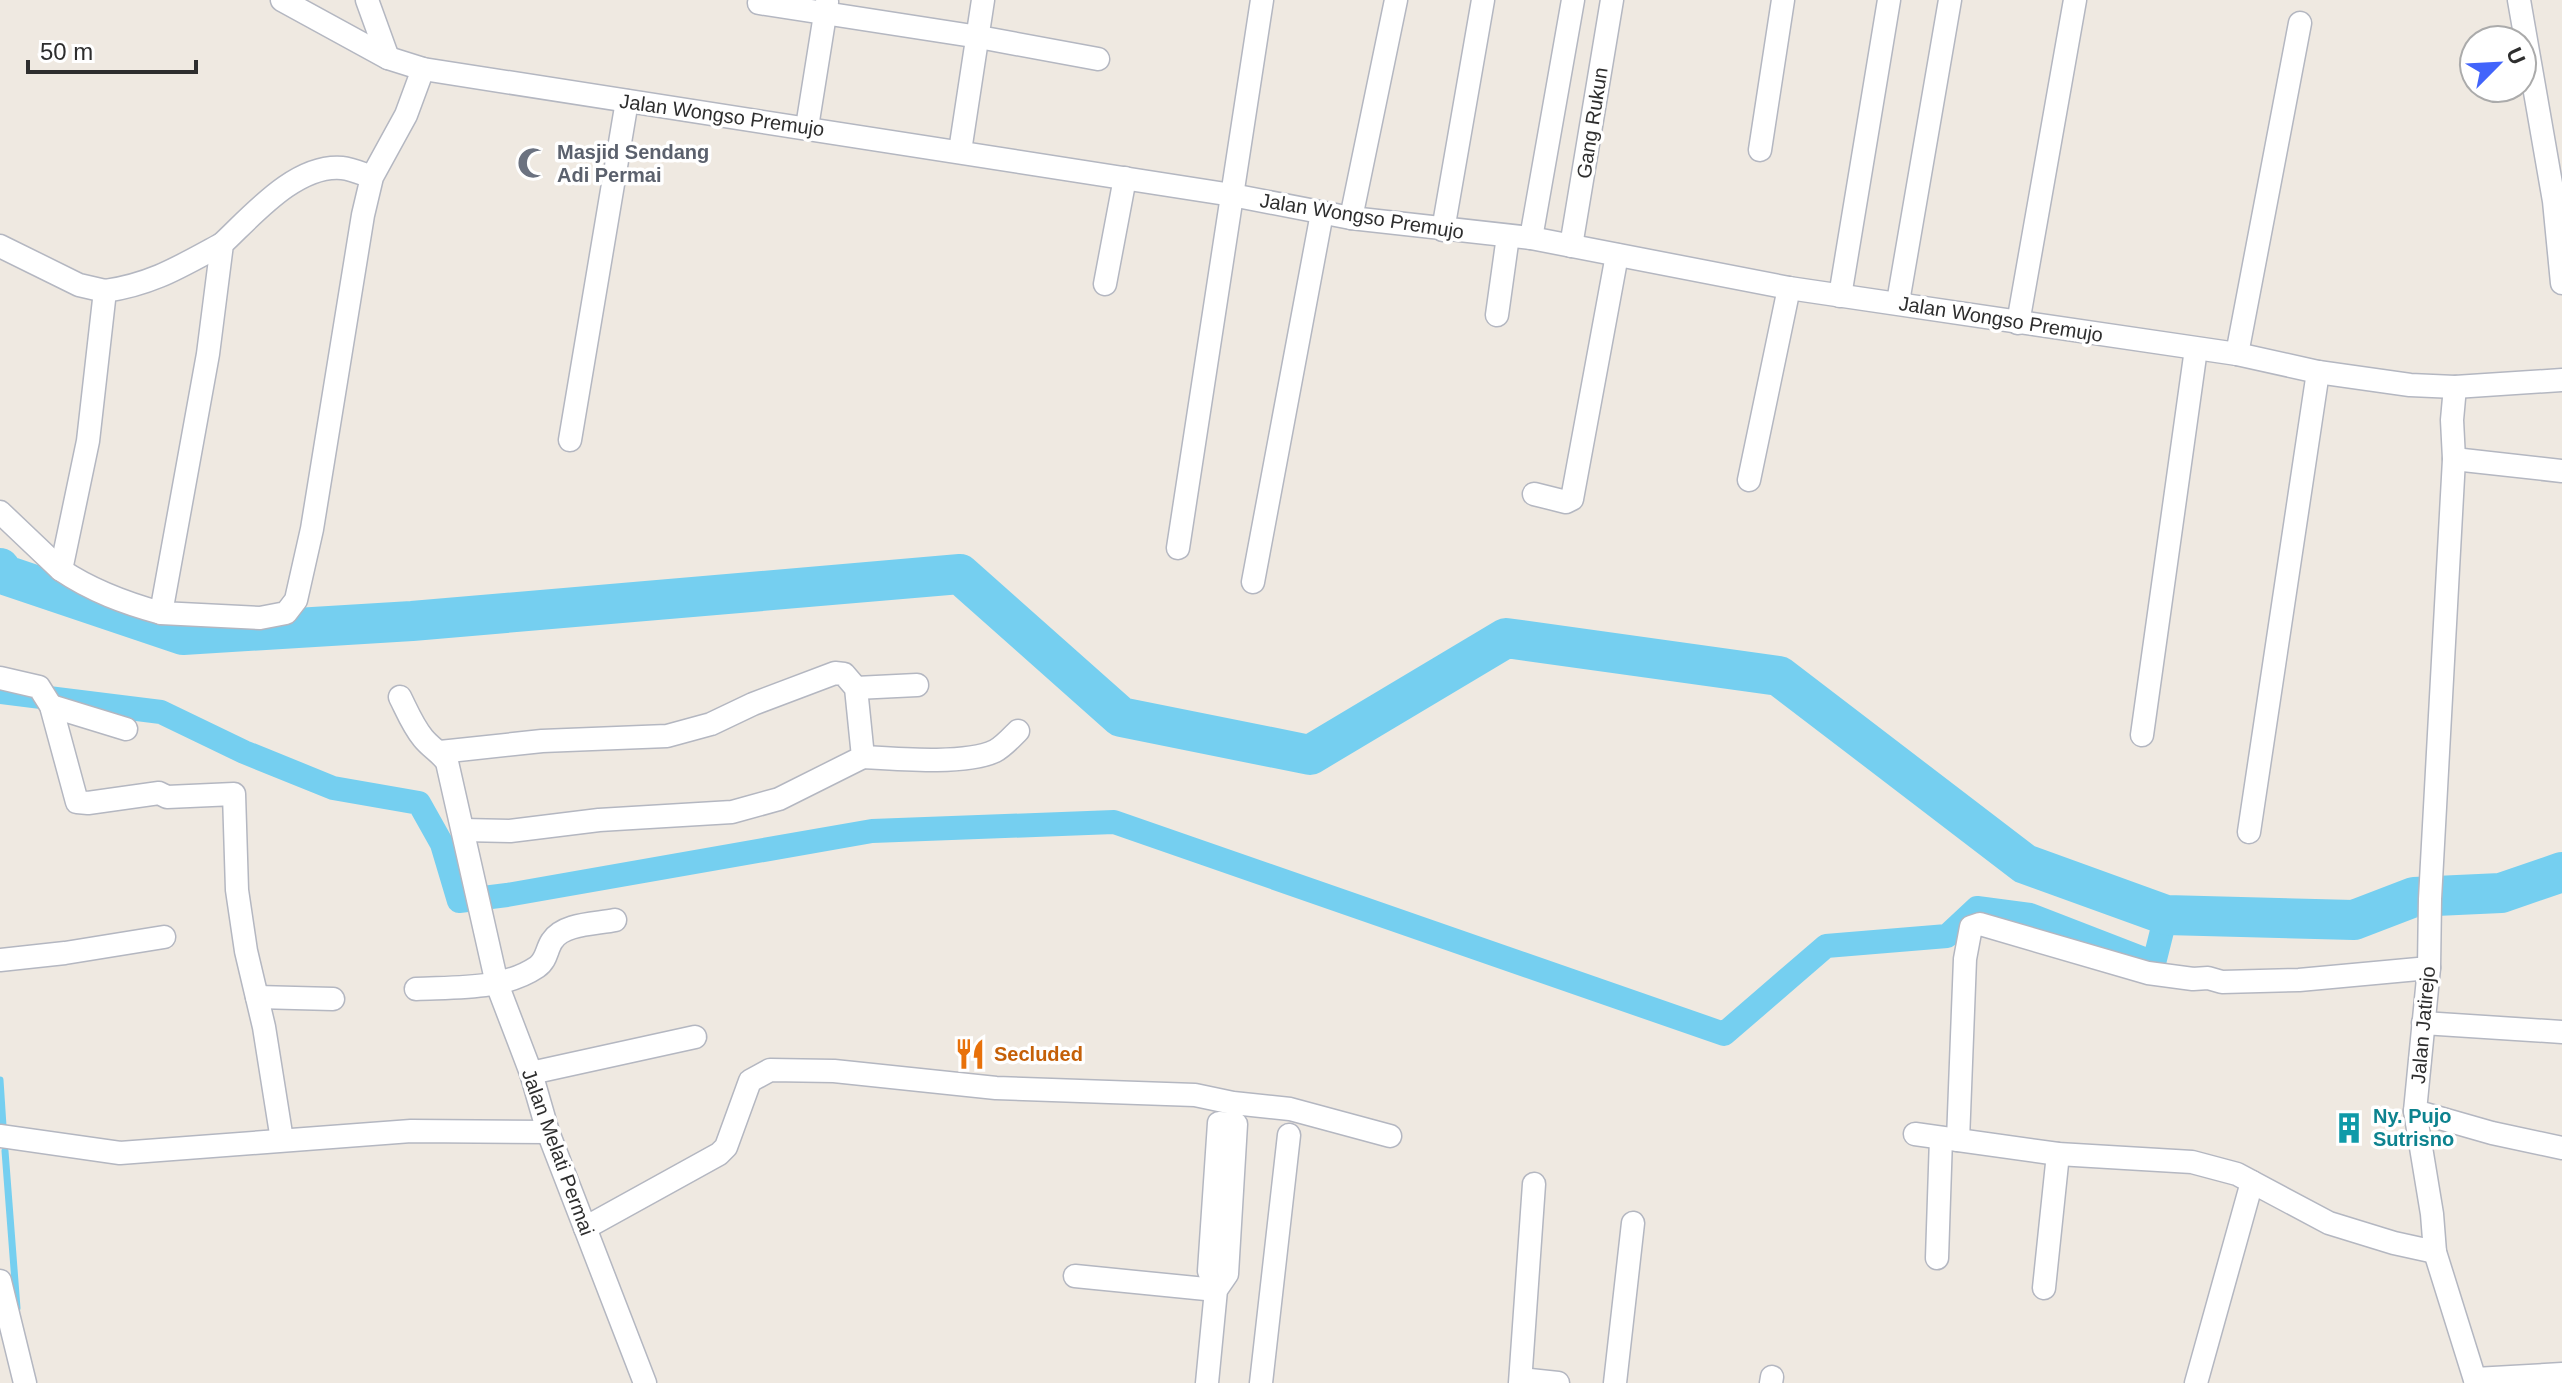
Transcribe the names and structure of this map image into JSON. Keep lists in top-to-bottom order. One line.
{"streets":{"street":["Jalan Wongso Premujo","Gang Rukun","Jalan Jatirejo","Jalan Melati Permai"]},"crossings":[["Jalan Wongso Premujo","Gang Rukun"]],"places":{"mosque":["Masjid Sendang Adi Permai"],"restaurant":["Secluded"],"building":["Ny. Pujo Sutrisno"]},"scale_bar":"50 m","north":"top right"}
